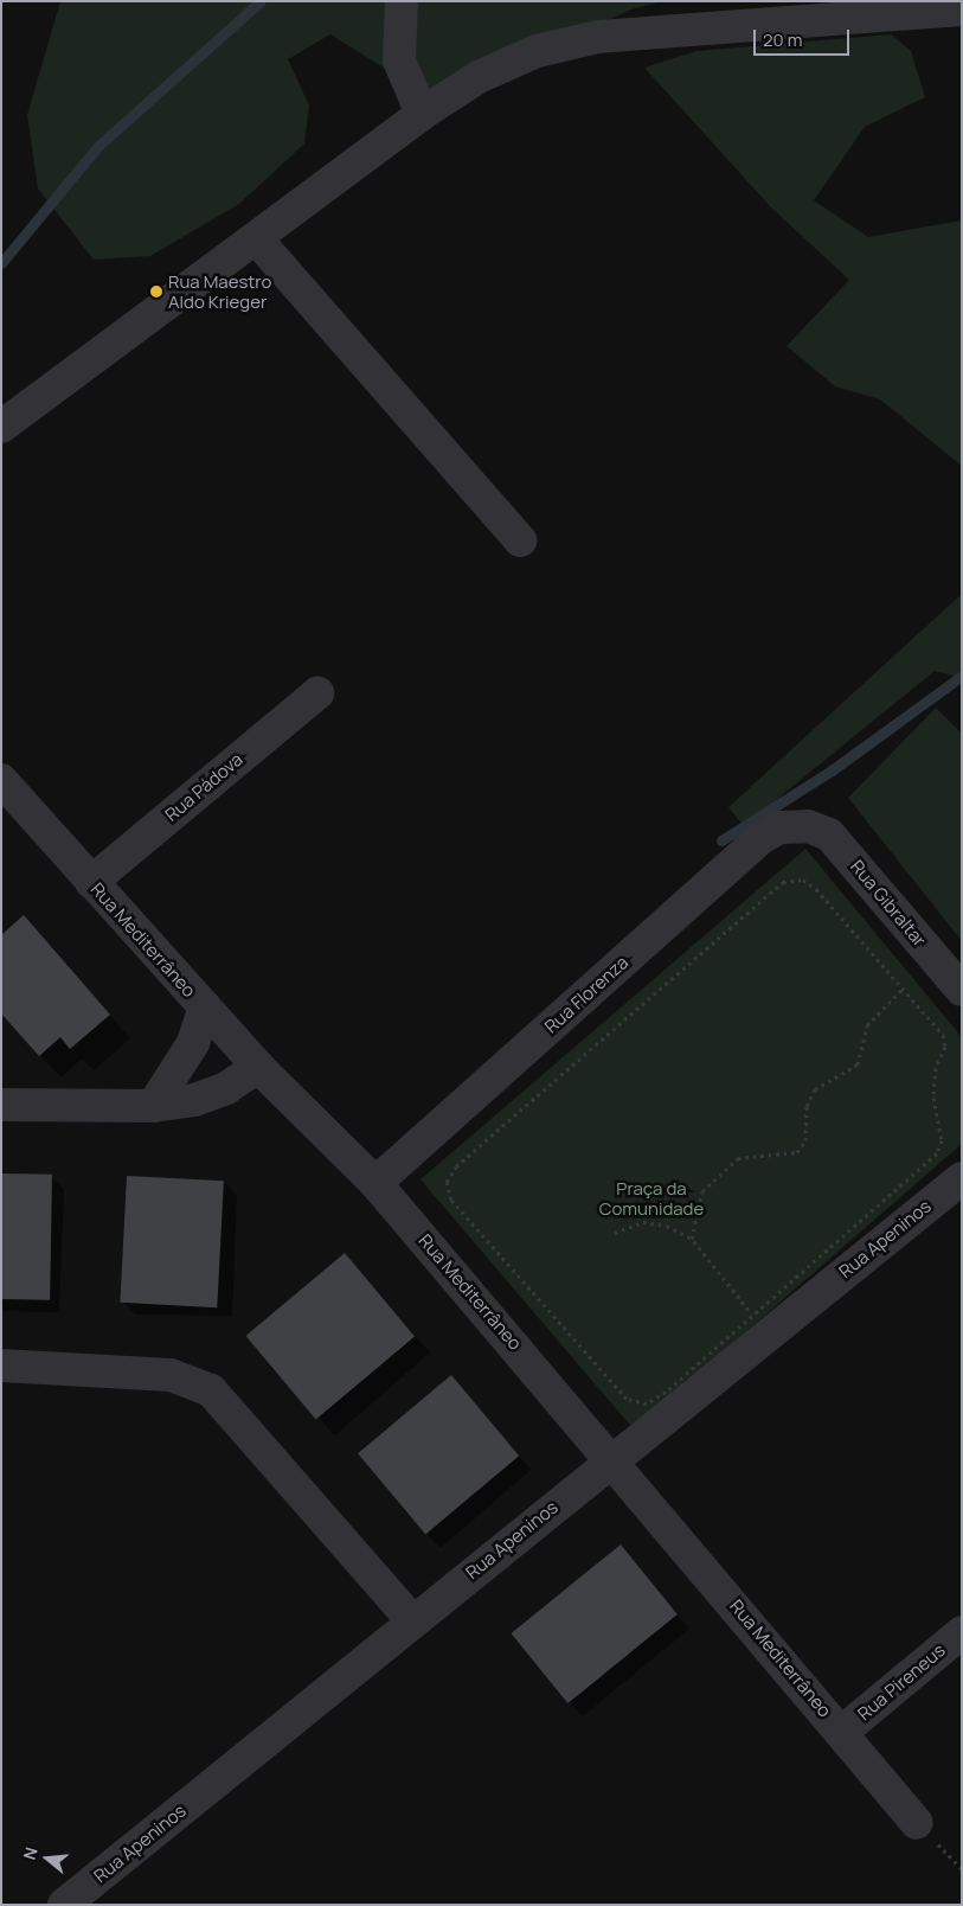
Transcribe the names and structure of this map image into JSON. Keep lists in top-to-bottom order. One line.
{"streets":{"street":["Rua Pádova","Rua Gibraltar","Rua Mediterrâneo","Rua Florenza","Rua Apeninos","Rua Pireneus"]},"crossings":[["Rua Pádova","Rua Mediterrâneo"],["Rua Gibraltar","Rua Florenza"],["Rua Mediterrâneo","Rua Florenza"],["Rua Mediterrâneo","Rua Apeninos"],["Rua Mediterrâneo","Rua Pireneus"]],"parks":["Praça da Comunidade"],"places":["Rua Maestro Aldo Krieger"],"scale_bar":"20 m","north":"left"}
